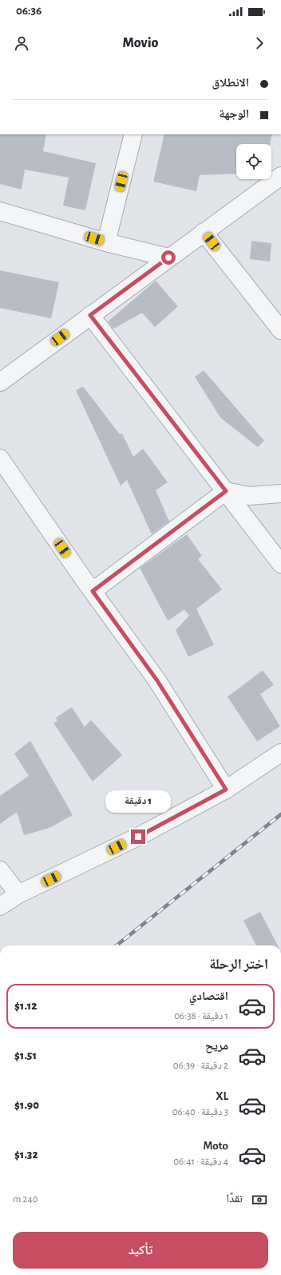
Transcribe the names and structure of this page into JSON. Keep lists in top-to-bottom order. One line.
{"page":{"status":"06:36","header":"Movio","banner":["الانطلاق","الوجهة"],"bubble":"1 دقيقة","heading":"اختر الرحلة","list":[{"name":"اقتصادي","note":"1 دقيقة · 06:38","value":"$1.12"},{"name":"مريح","note":"2 دقيقة · 06:39","value":"$1.51"},{"name":"XL","note":"3 دقيقة · 06:40","value":"$1.90"},{"name":"Moto","note":"4 دقيقة · 06:41","value":"$1.32"}],"pay":["نقدًا","240 m"],"buttons":"تأكيد"}}
